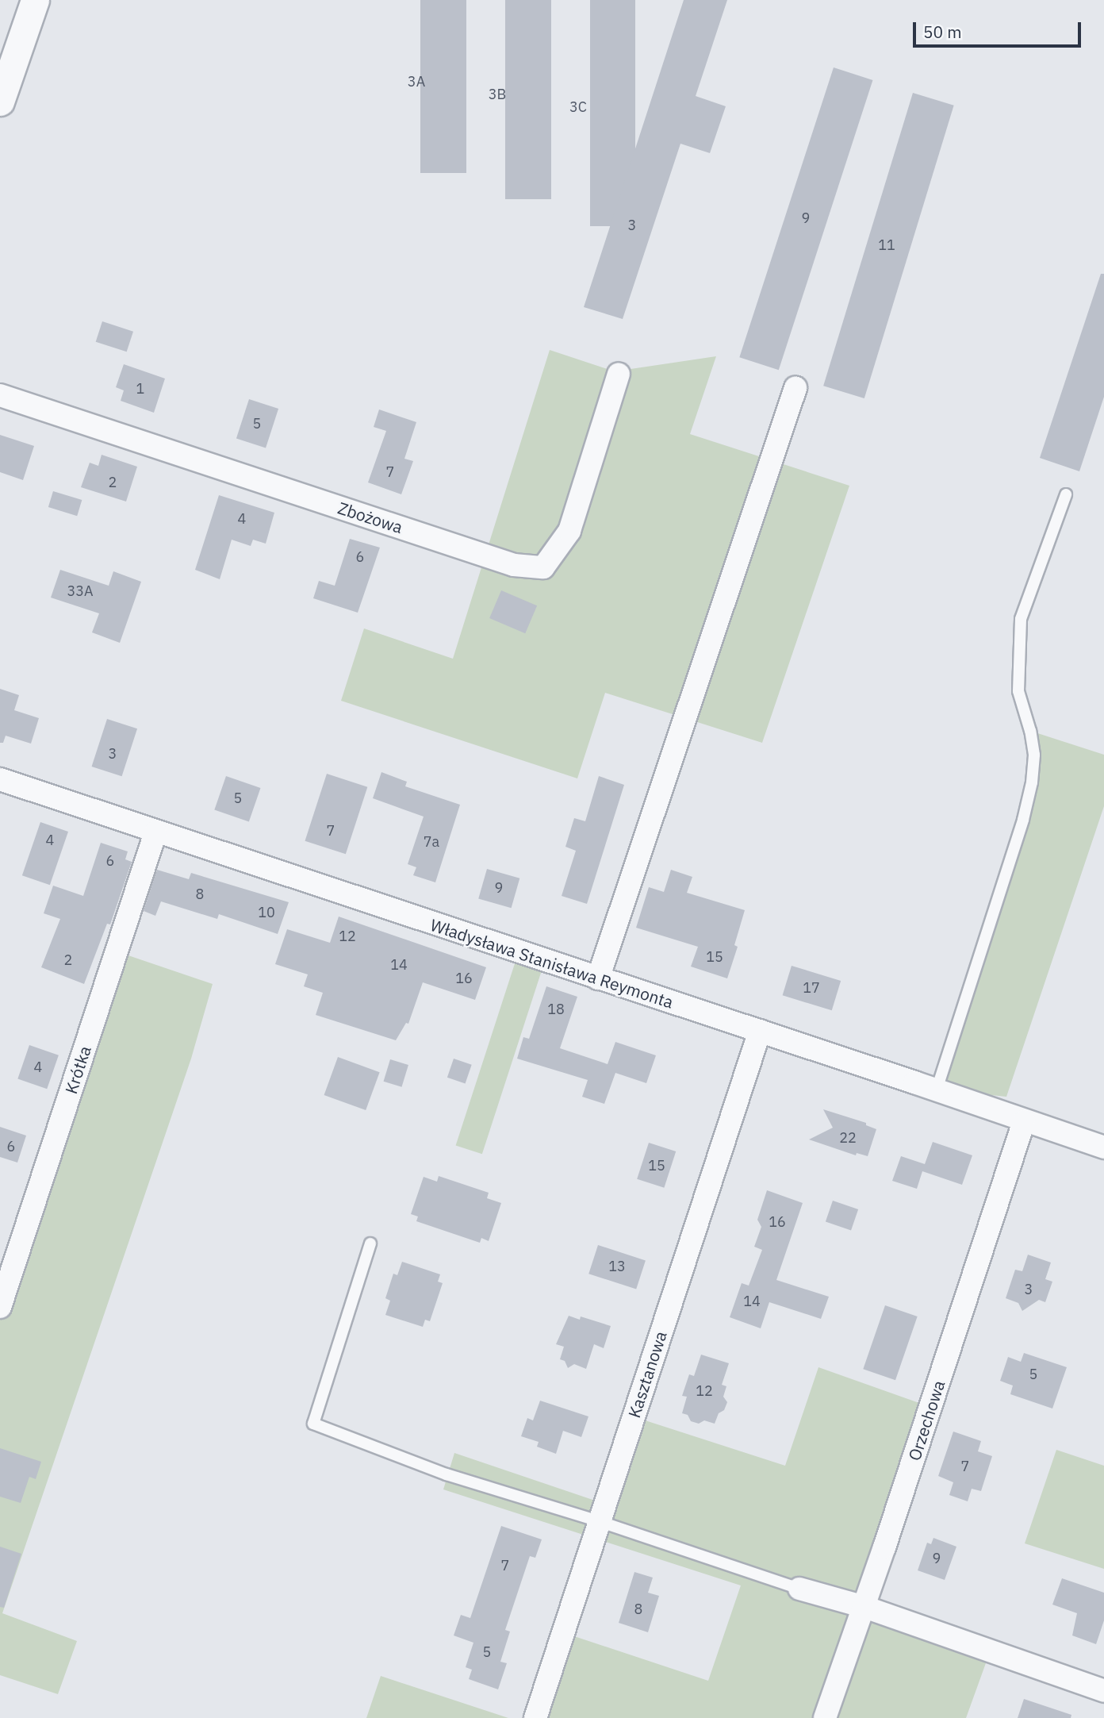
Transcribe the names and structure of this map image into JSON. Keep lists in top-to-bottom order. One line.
{"streets":{"street":["Zbożowa","Władysława Stanisława Reymonta","Krótka","Kasztanowa","Orzechowa"]},"crossings":[["Władysława Stanisława Reymonta","Krótka"],["Władysława Stanisława Reymonta","Kasztanowa"],["Władysława Stanisława Reymonta","Orzechowa"]],"house_numbers":["3A","3B","3C","9","3","11","1","5","7","2","4","6","33A","3","5","7","4","7a","6","9","8","10","12","15","2","14","16","17","18","4","22","6","15","16","13","3","14","5","12","7","9","7","8","5"],"scale_bar":"50 m"}
